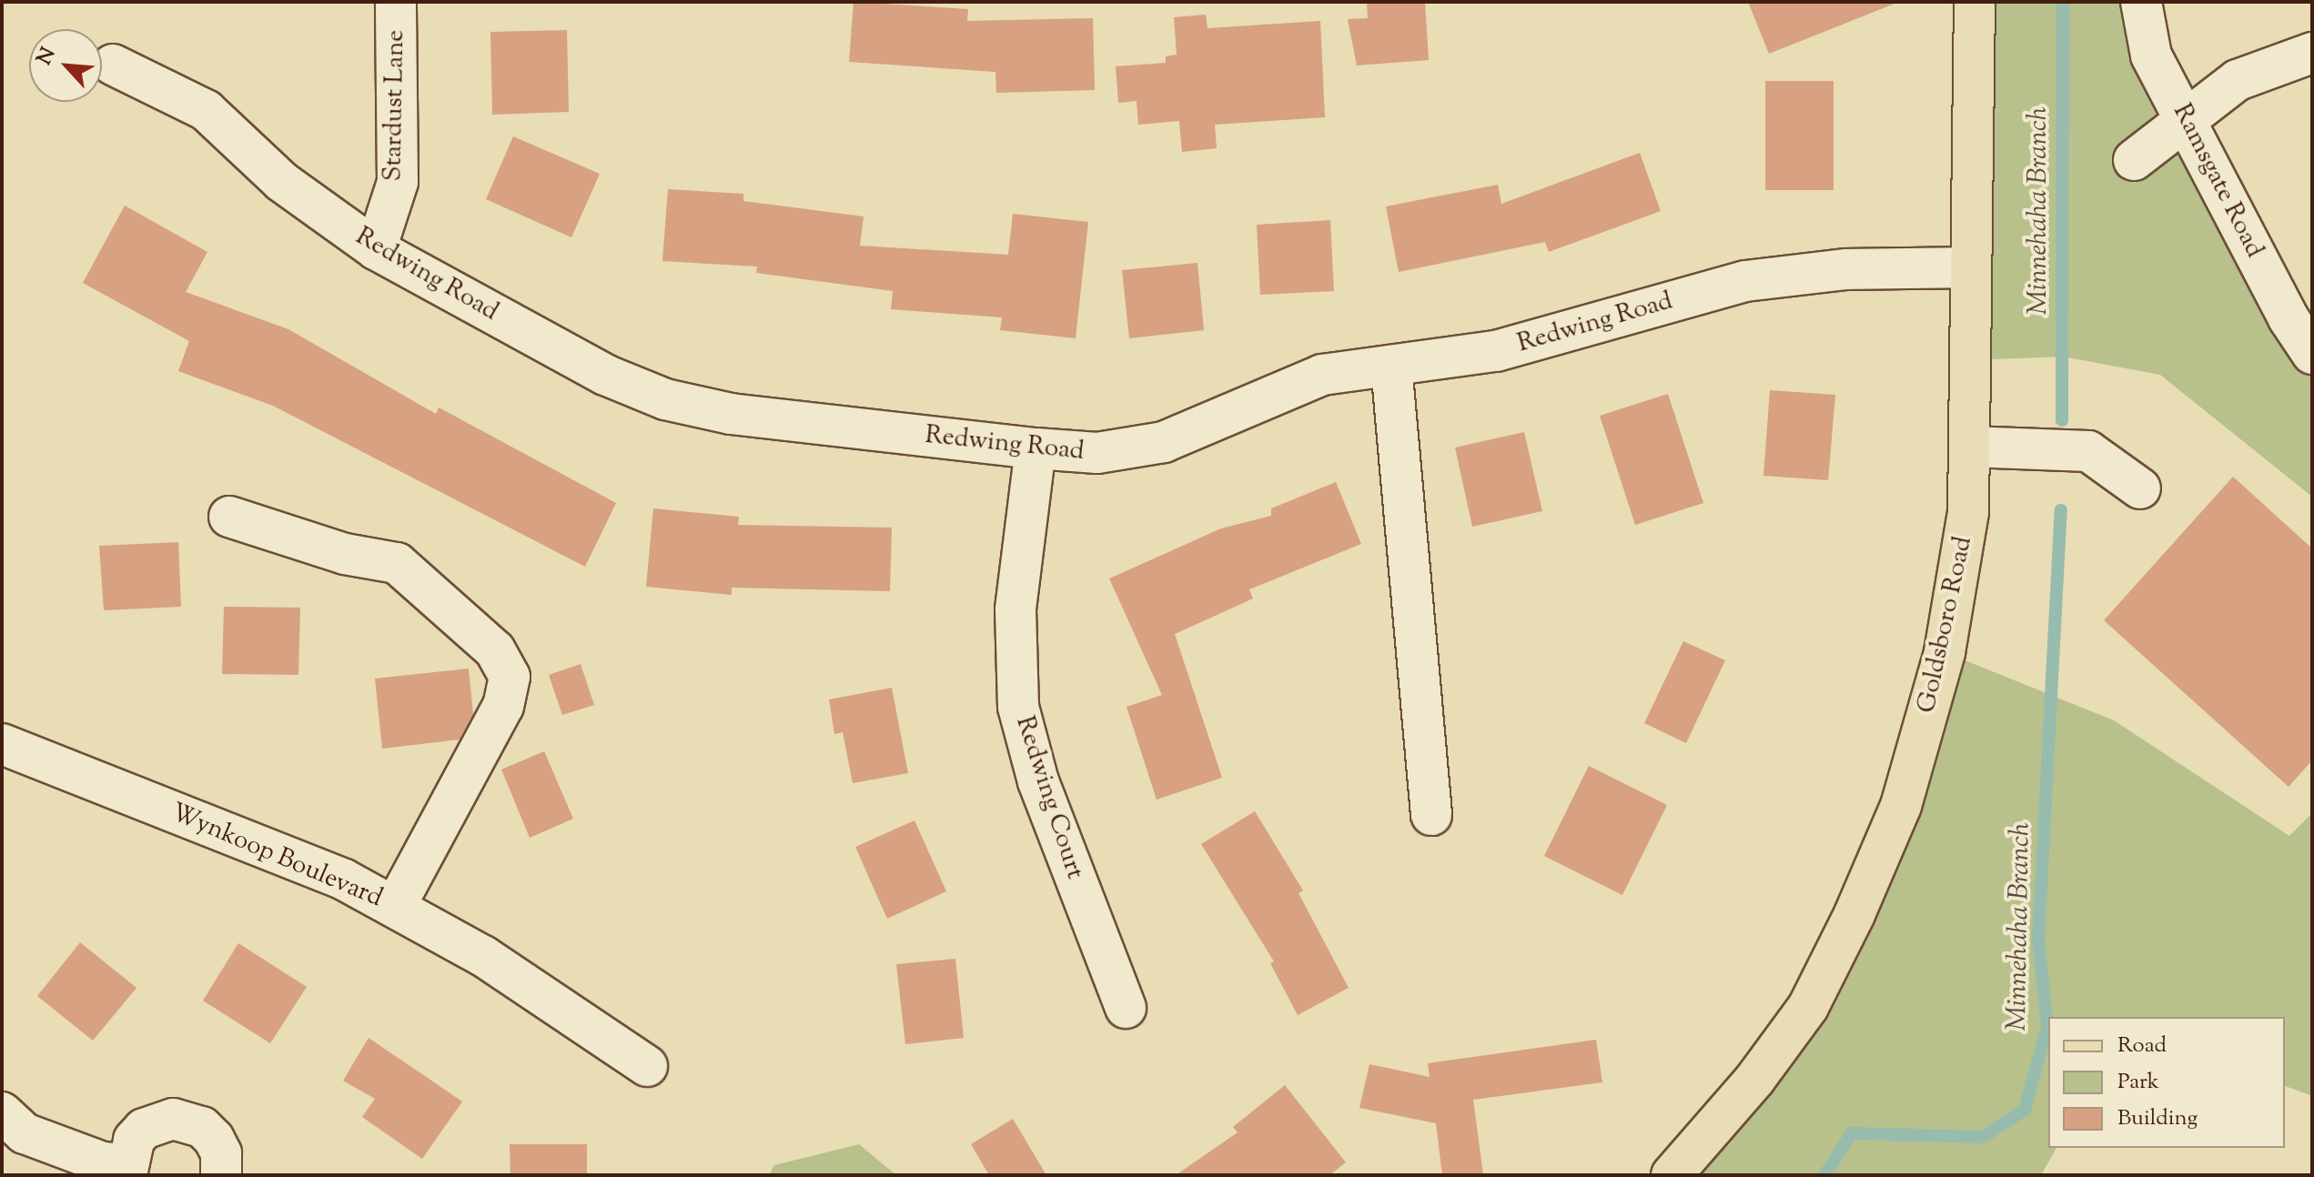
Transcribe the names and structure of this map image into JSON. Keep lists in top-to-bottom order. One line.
{"streets":{"main road":["Goldsboro Road"],"street":["Stardust Lane","Ramsgate Road","Redwing Road","Redwing Court","Wynkoop Boulevard"]},"crossings":[["Stardust Lane","Redwing Road"],["Redwing Road","Goldsboro Road"],["Redwing Road","Redwing Court"]],"water":["Minnehaha Branch"],"legend":["Road","Park","Building"],"north":"top left"}
